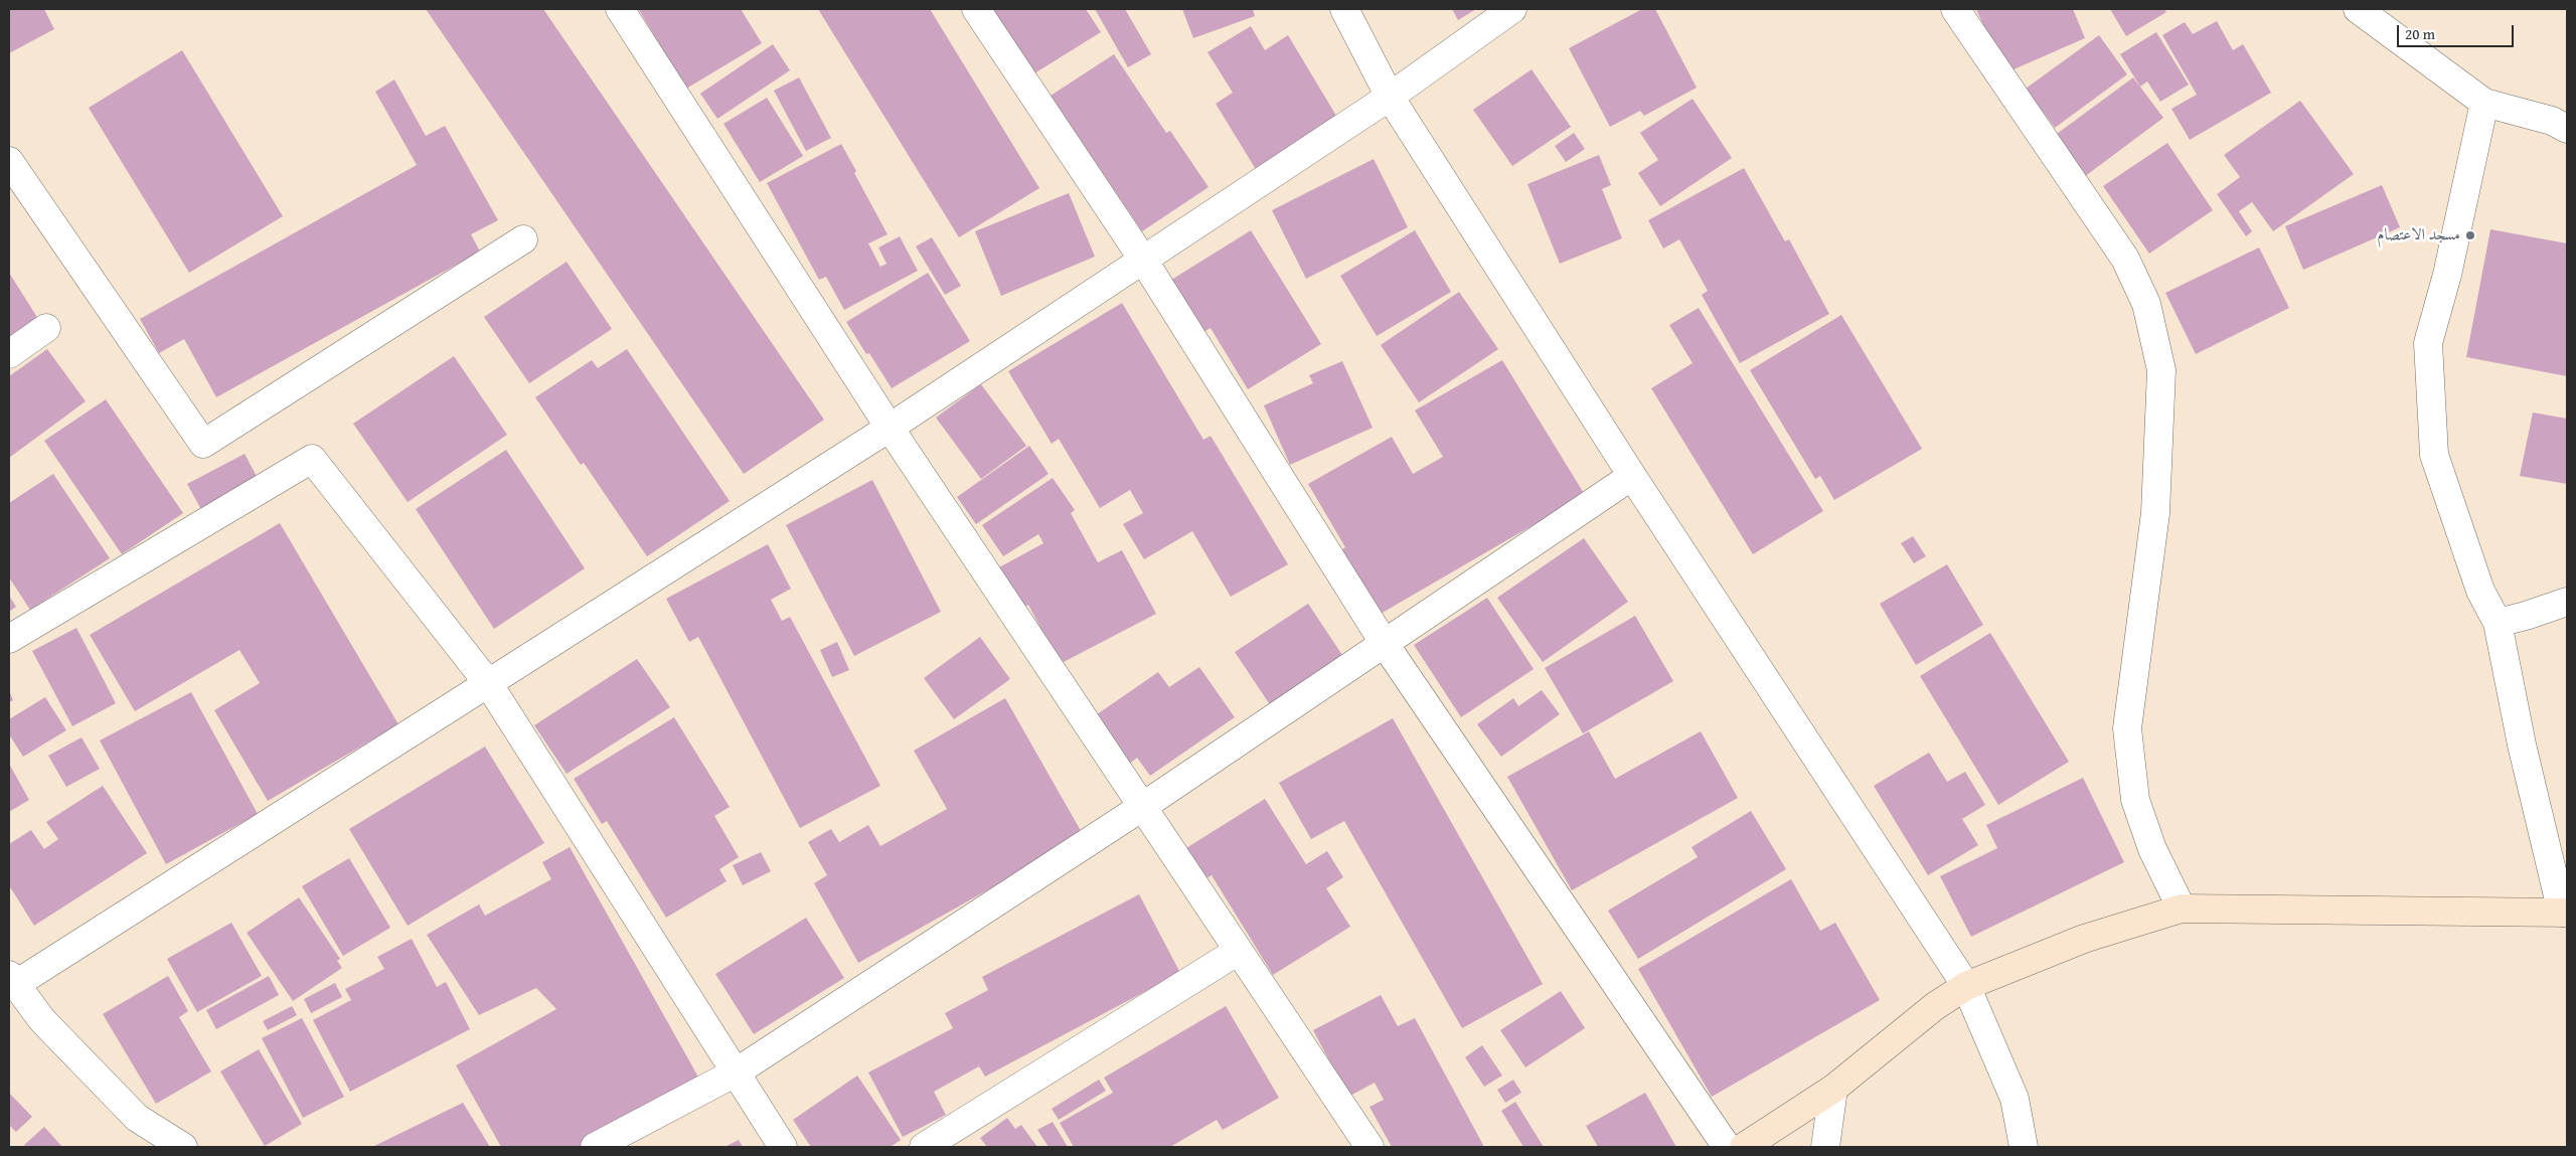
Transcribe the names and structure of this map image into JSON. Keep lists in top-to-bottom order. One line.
{"places":["مسجد الاعتصام"],"scale_bar":"20 m"}
